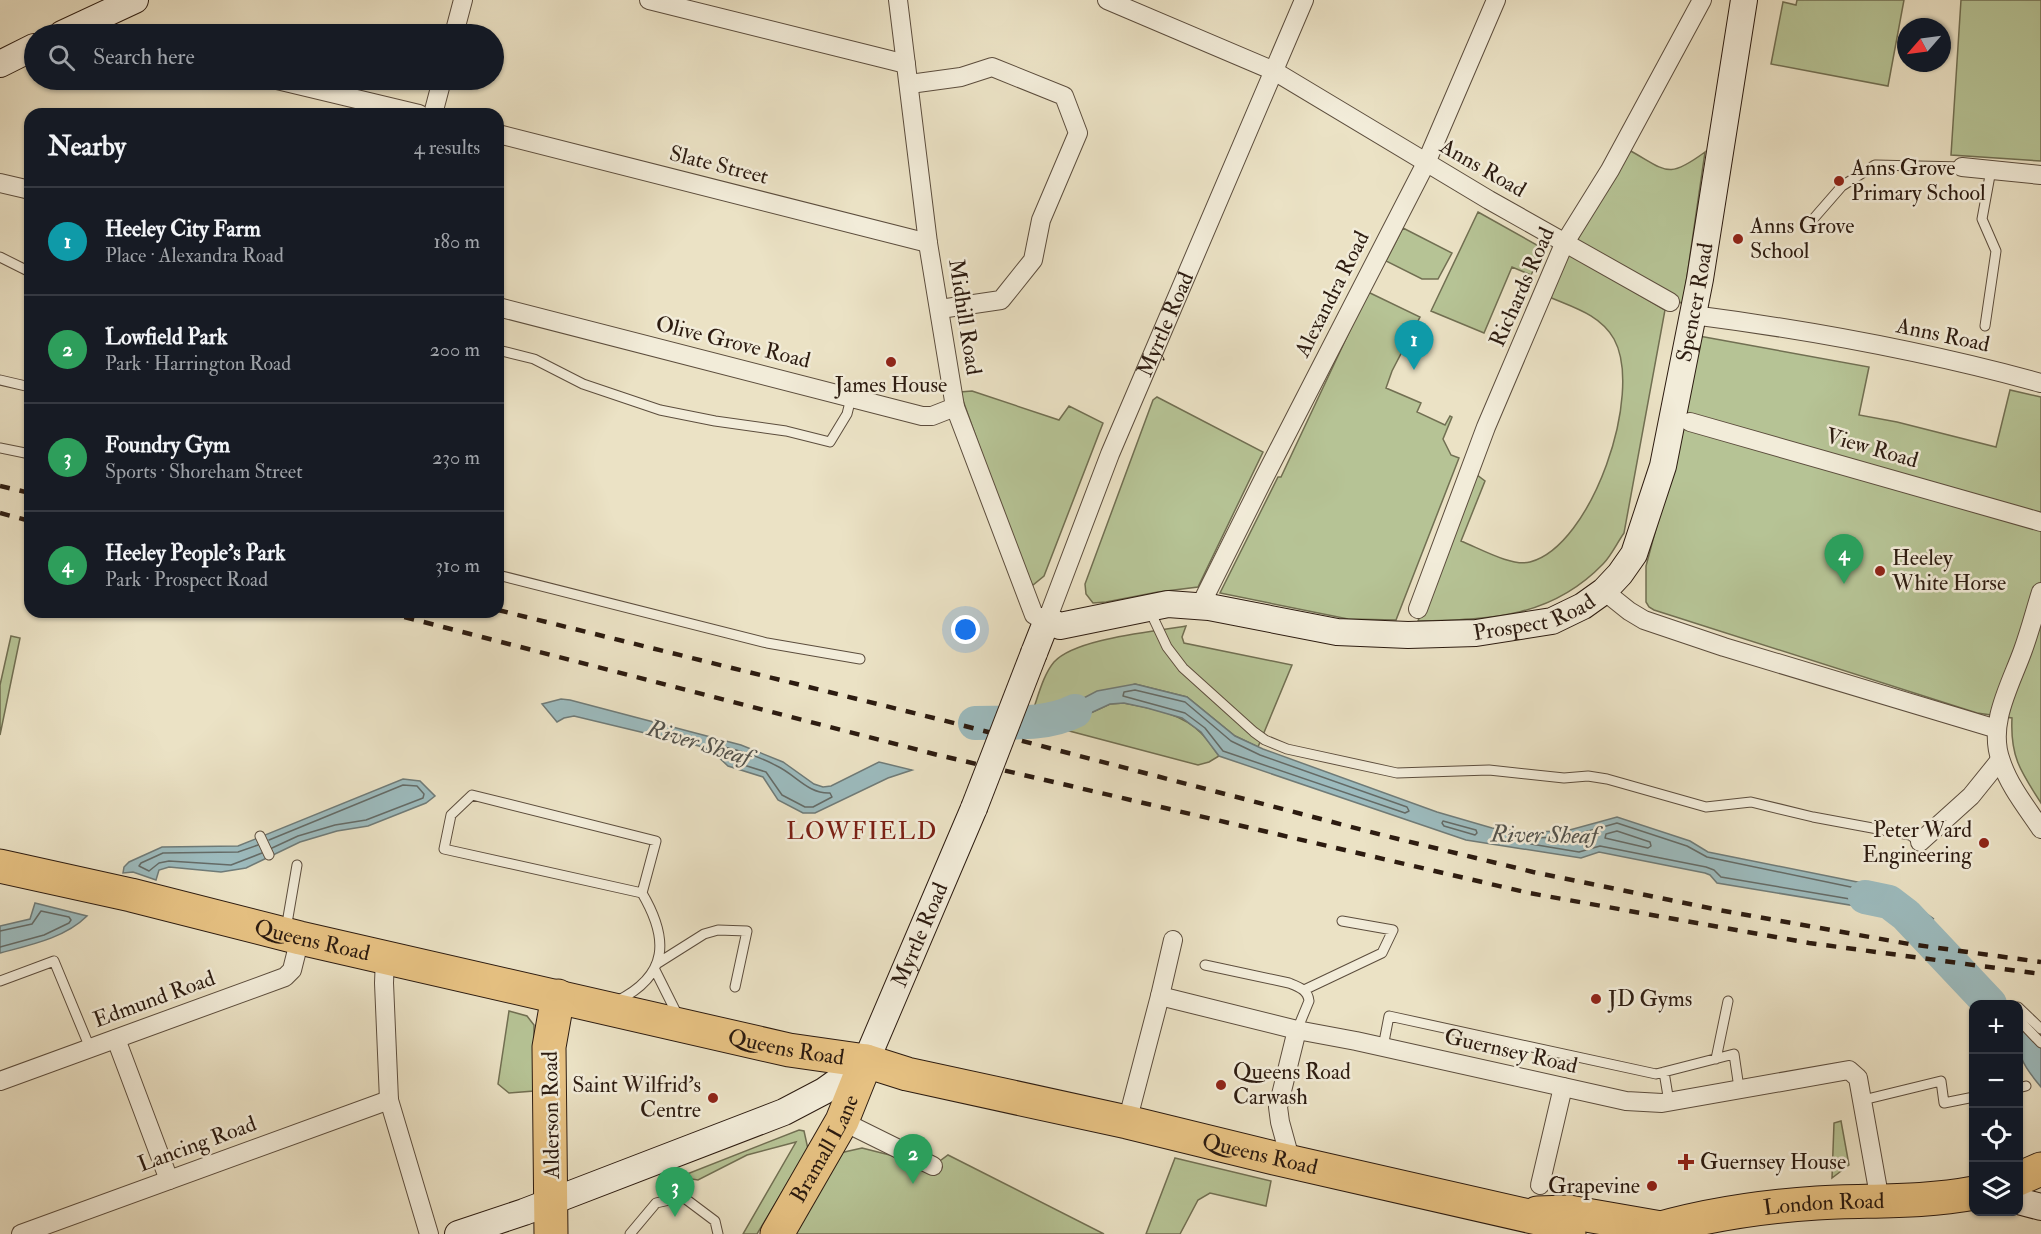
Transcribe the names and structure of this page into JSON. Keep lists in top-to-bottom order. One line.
{"streets":{"highway":["Queens Road","Alderson Road","Bramall Lane","London Road"],"main road":["Spencer Road","Myrtle Road","Prospect Road"],"street":["Slate Street","Anns Road","Richards Road","Alexandra Road","Midhill Road","Olive Grove Road","View Road","Edmund Road","Guernsey Road","Lancing Road"]},"crossings":[["Slate Street","Midhill Road"],["Anns Road","Richards Road"],["Anns Road","Alexandra Road"],["Anns Road","Spencer Road"],["Anns Road","Myrtle Road"],["Alexandra Road","Prospect Road"],["Spencer Road","Prospect Road"],["Midhill Road","Myrtle Road"],["Midhill Road","Olive Grove Road"],["Midhill Road","Prospect Road"],["Myrtle Road","Prospect Road"],["Myrtle Road","Queens Road"],["Myrtle Road","Bramall Lane"],["Queens Road","Edmund Road"],["Queens Road","Alderson Road"],["Queens Road","Bramall Lane"]],"districts":["LOWFIELD"],"water":["River Sheaf"],"places":{"other":["Anns Grove Primary School","Anns Grove School","James House","Heeley White Horse","Peter Ward Engineering","JD Gyms","Queens Road Carwash","Saint Wilfrid's Centre","Grapevine"],"health":["Guernsey House"]},"north":"bottom left","page":{"search":"Search here","heading":["Nearby","4 results"],"list":[{"mark":"1","name":"Heeley City Farm","note":"Place · Alexandra Road","value":"180 m"},{"mark":"2","name":"Lowfield Park","note":"Park · Harrington Road","value":"200 m"},{"mark":"3","name":"Foundry Gym","note":"Sports · Shoreham Street","value":"230 m"},{"mark":"4","name":"Heeley People's Park","note":"Park · Prospect Road","value":"310 m"}],"pins":["1","4","2","3"],"map_buttons":["+","−"]}}
